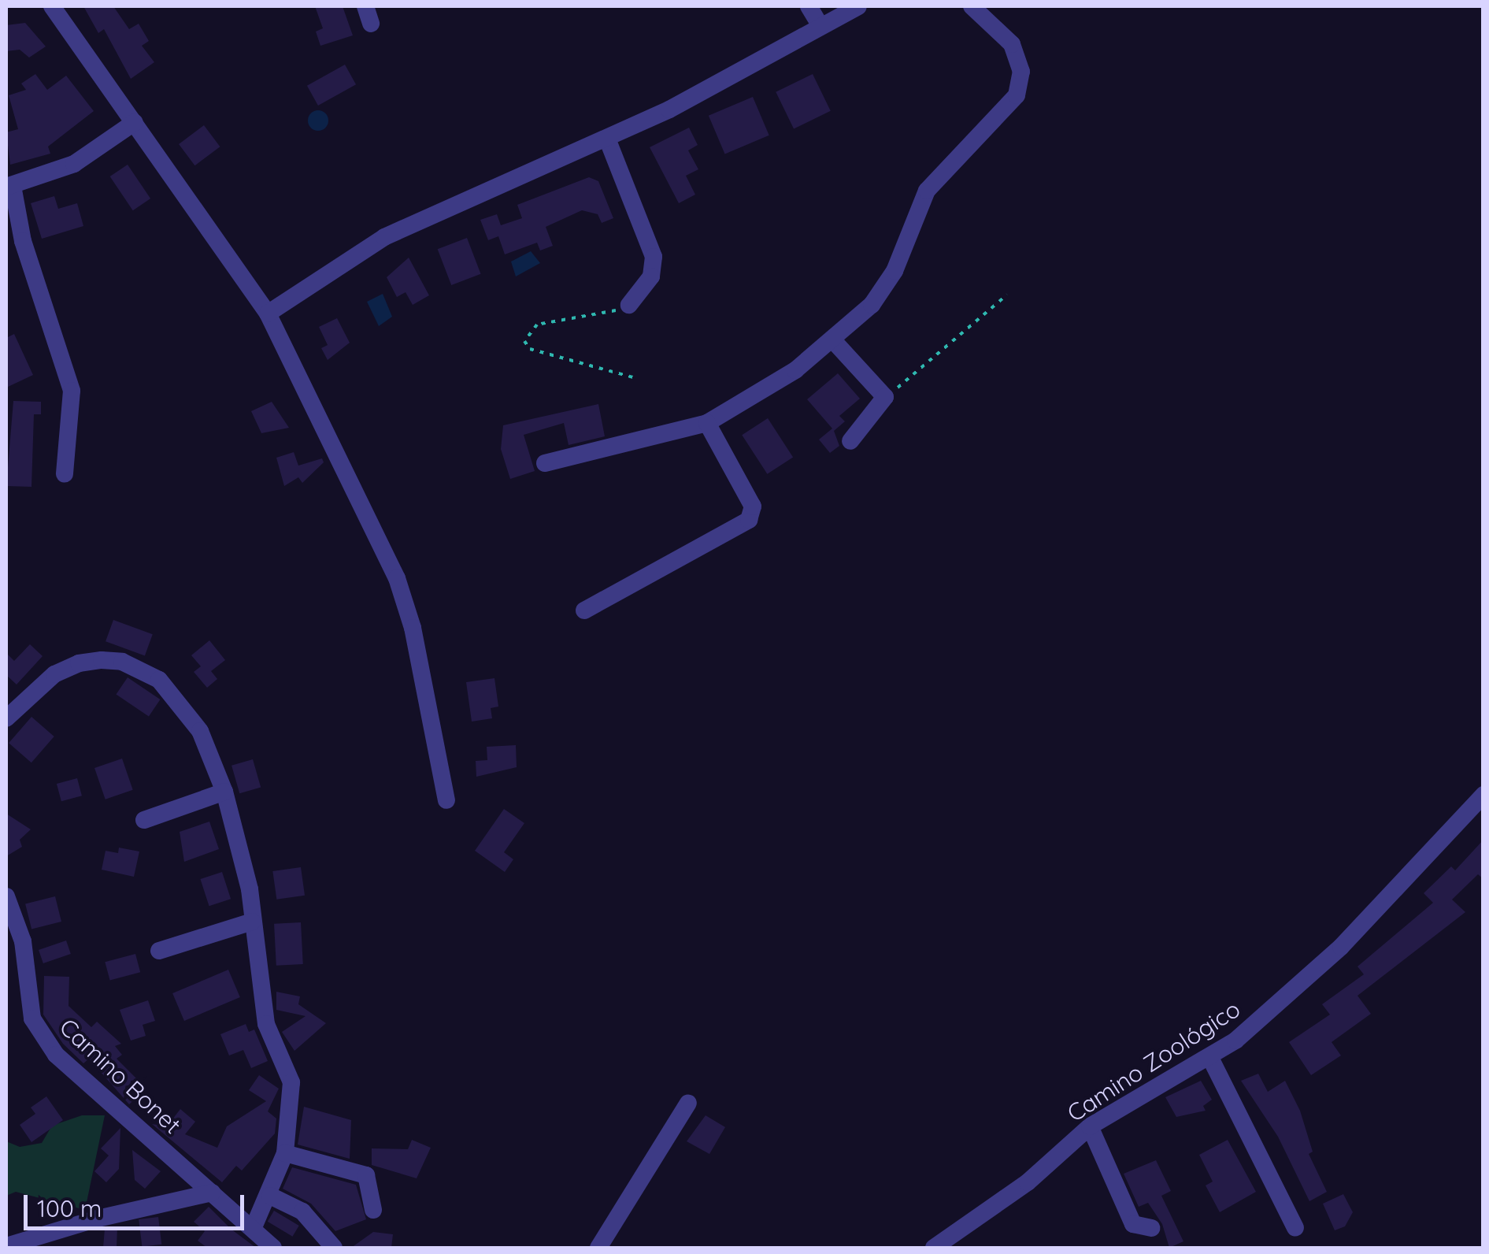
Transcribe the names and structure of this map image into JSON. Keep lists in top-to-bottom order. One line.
{"streets":{"street":["Camino Zoológico","Camino Bonet"]},"scale_bar":"100 m"}
